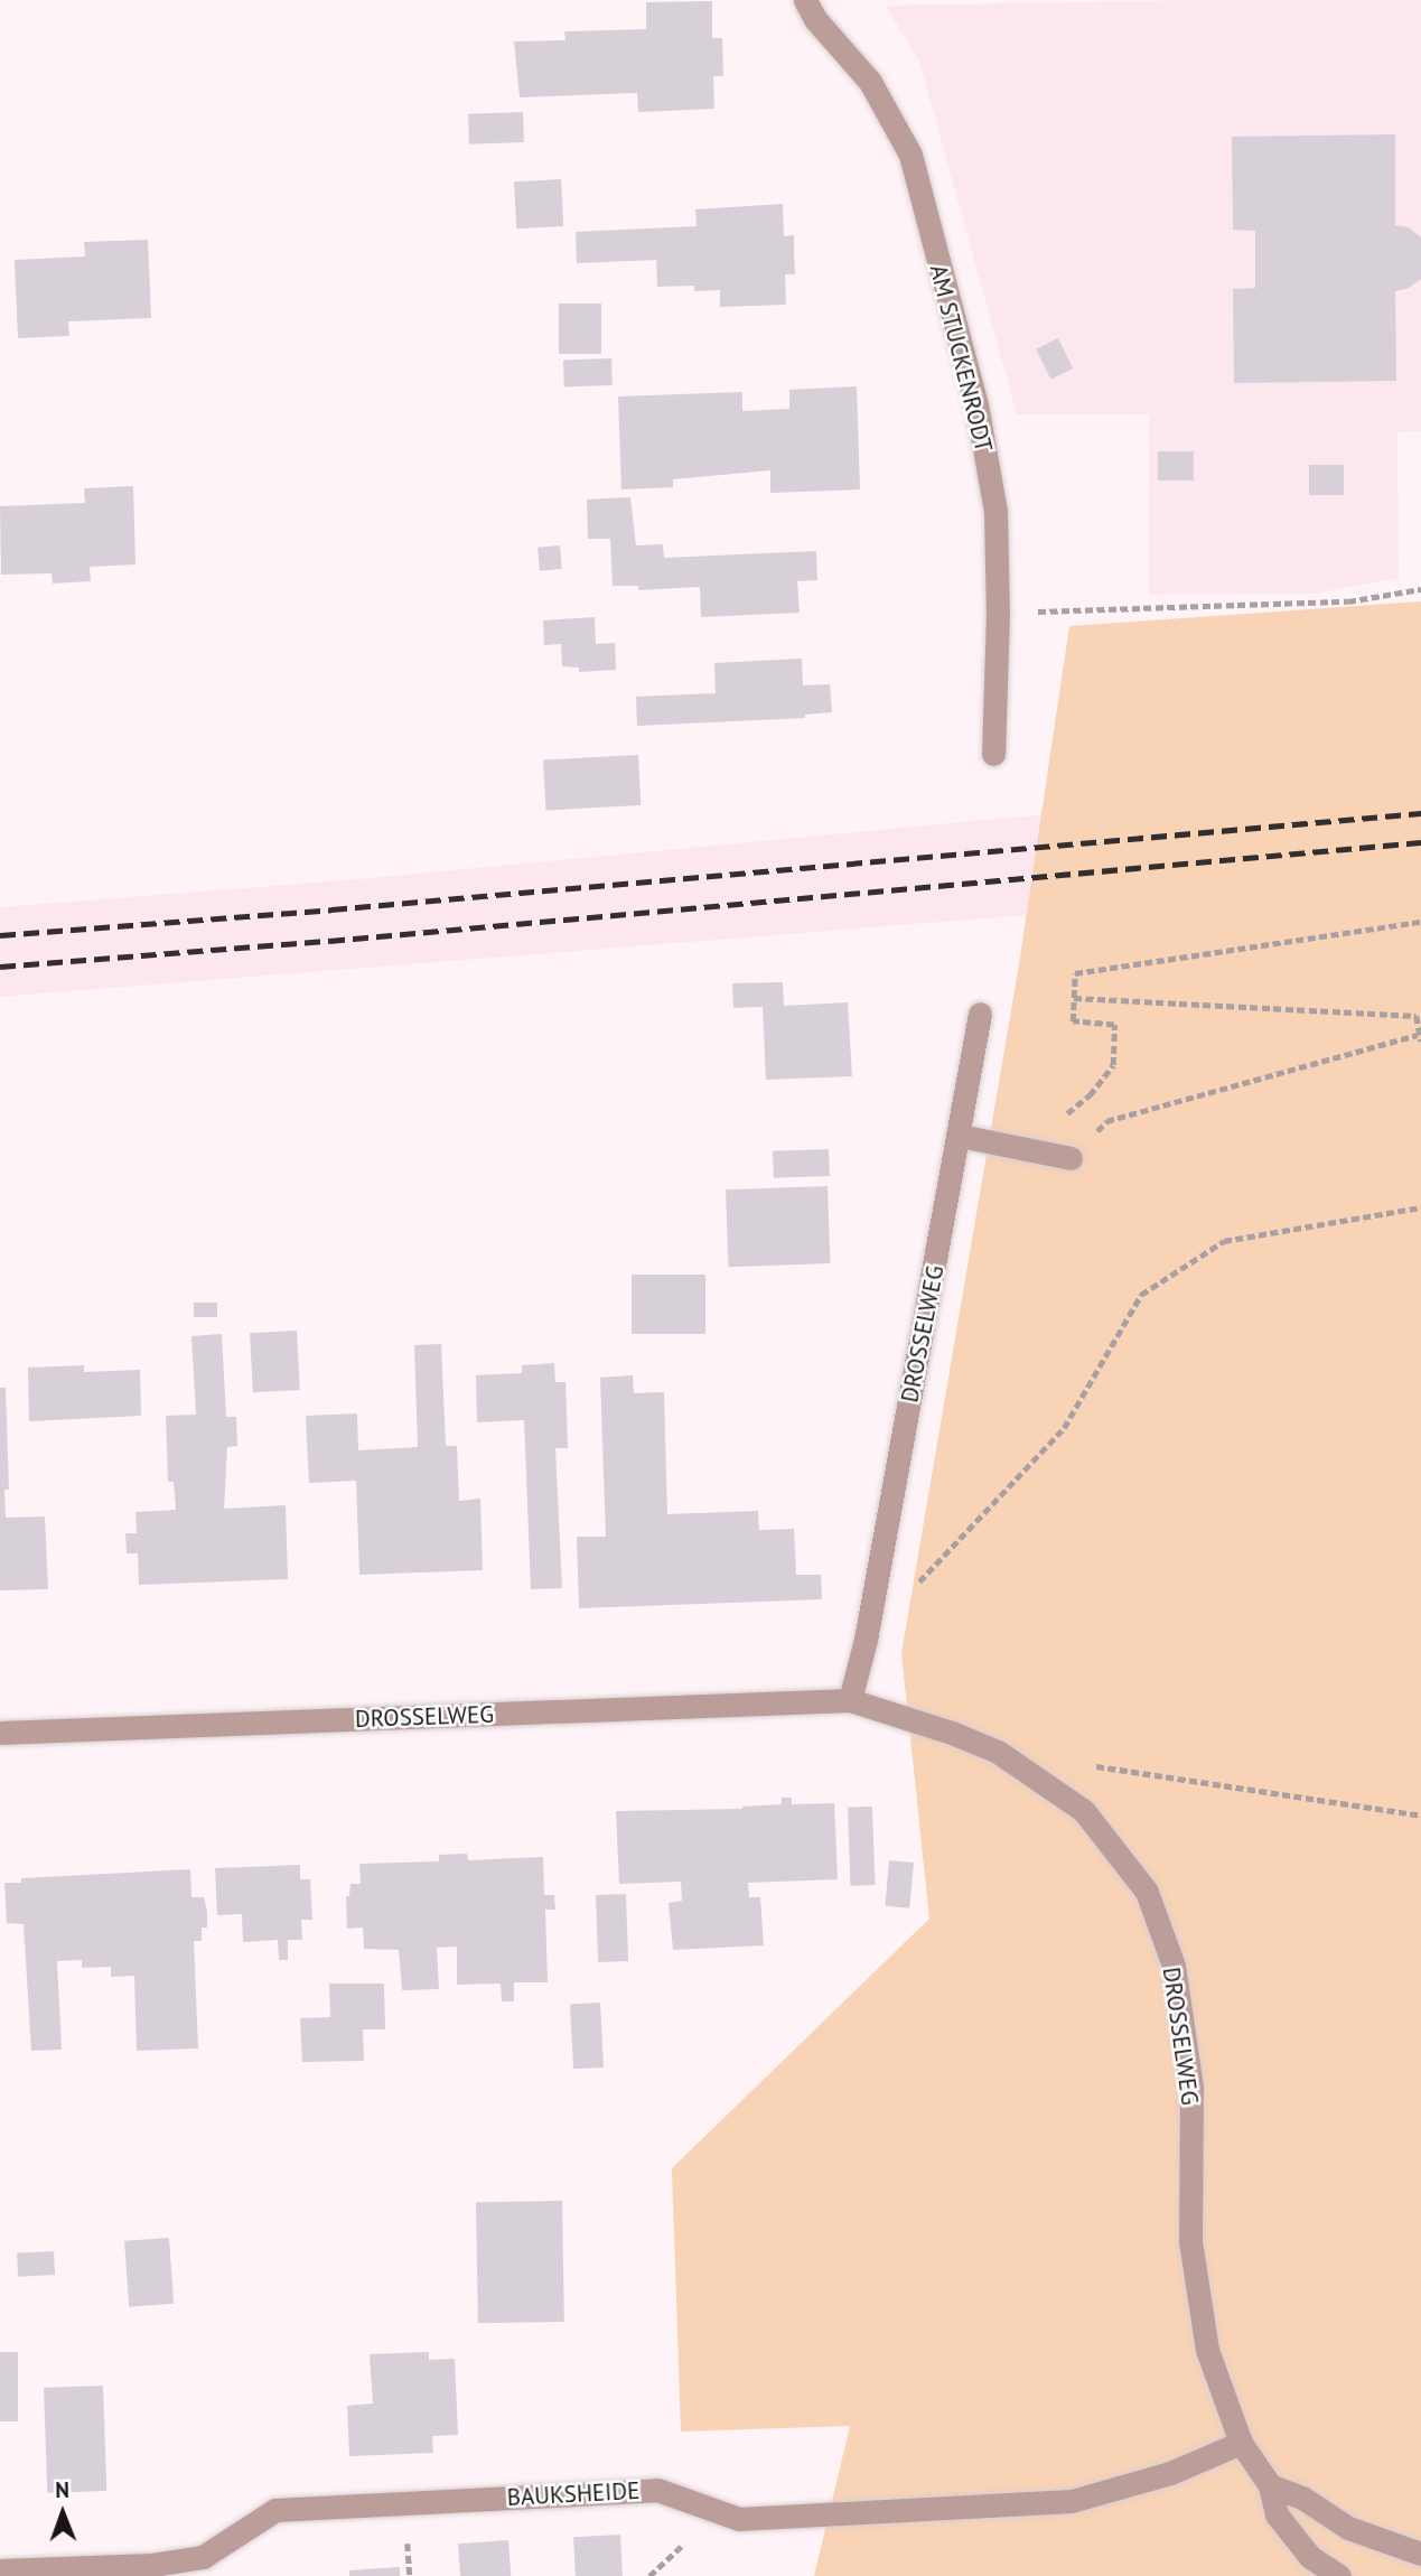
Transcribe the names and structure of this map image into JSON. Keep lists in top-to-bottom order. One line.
{"streets":{"street":["AM STUCKENRODT","DROSSELWEG","BAUKSHEIDE"]},"crossings":[["DROSSELWEG","BAUKSHEIDE"]],"north":"top"}
